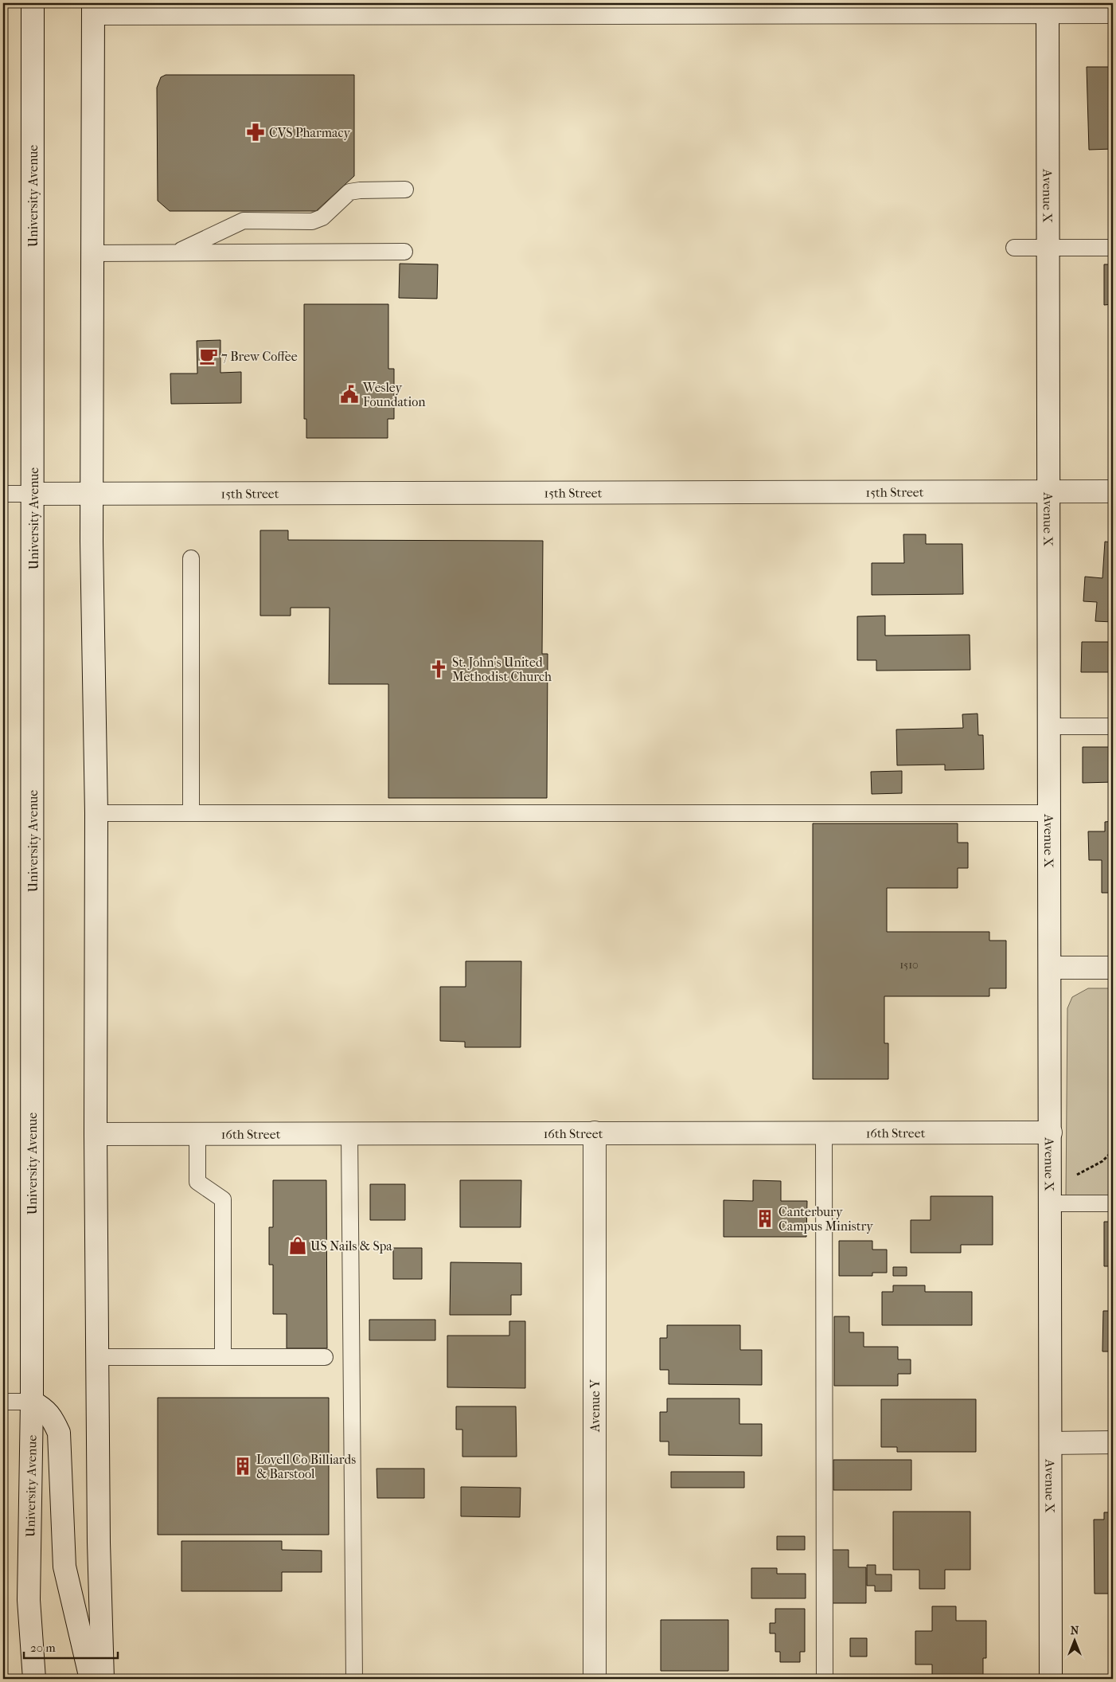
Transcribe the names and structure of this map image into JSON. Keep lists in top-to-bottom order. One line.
{"streets":{"street":["University Avenue","Avenue X","15th Street","16th Street","Avenue Y"]},"crossings":[["University Avenue","15th Street"],["Avenue X","15th Street"],["Avenue X","16th Street"],["16th Street","Avenue Y"]],"places":{"pharmacy":["CVS Pharmacy"],"cafe":["7 Brew Coffee"],"public building":["Wesley Foundation"],"church":["St. John's United Methodist Church"],"building":["Canterbury Campus Ministry","Lovell Co Billiards & Barstool"],"shop":["US Nails & Spa"]},"house_numbers":["1510"],"scale_bar":"20 m","north":"top"}
